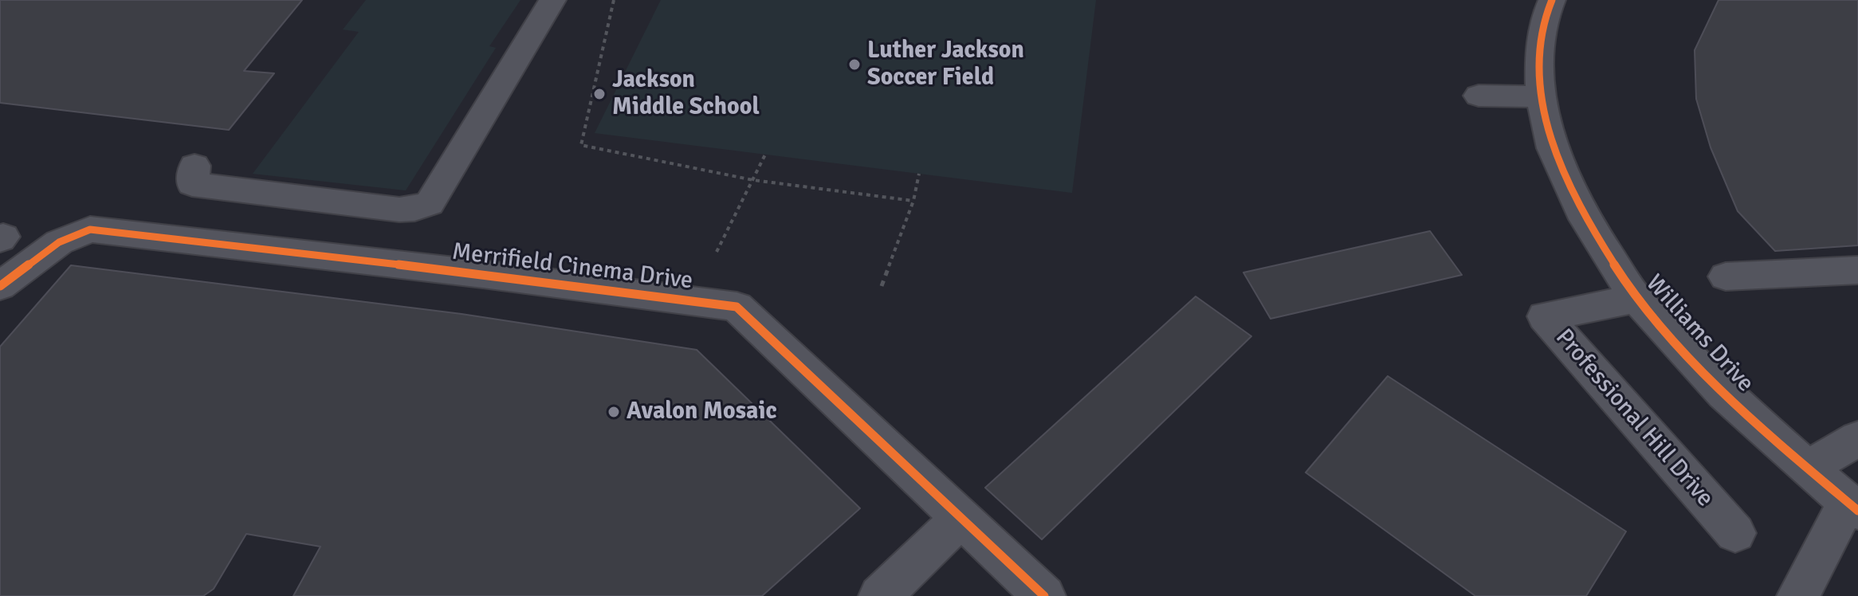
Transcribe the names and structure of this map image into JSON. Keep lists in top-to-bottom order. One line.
{"streets":{"street":["Merrifield Cinema Drive","Williams Drive","Professional Hill Drive"]},"crossings":[["Williams Drive","Professional Hill Drive"]],"places":["Luther Jackson Soccer Field","Jackson Middle School","Avalon Mosaic"]}
